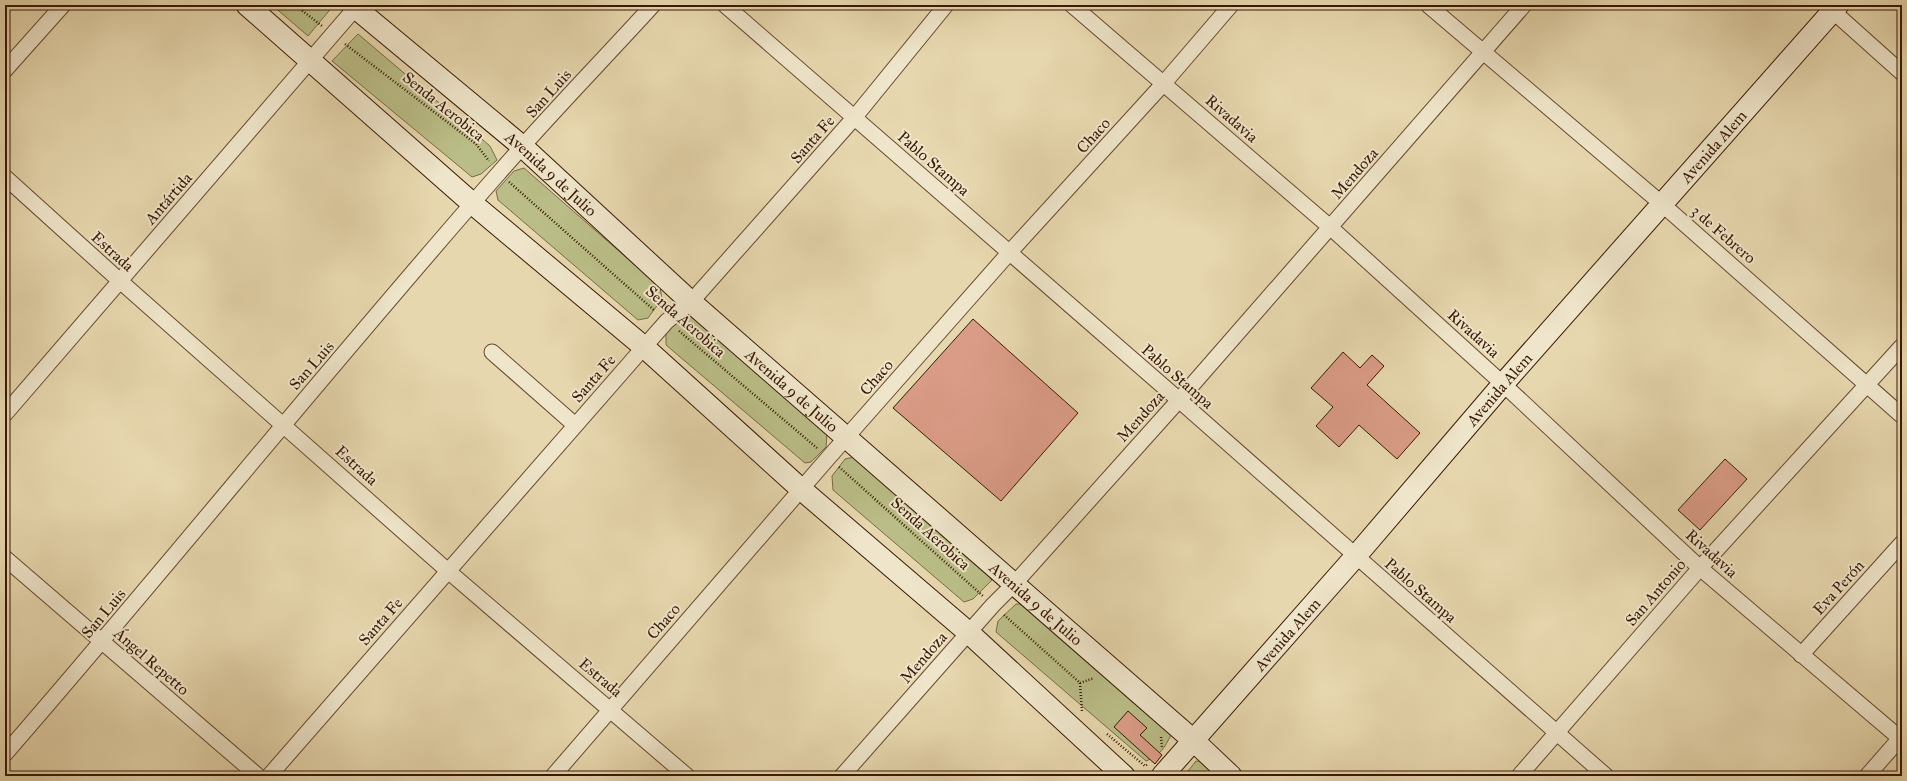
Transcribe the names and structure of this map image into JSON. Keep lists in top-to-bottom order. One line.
{"streets":{"main road":["Avenida Alem","Avenida 9 de Julio"],"street":["San Luis","Rivadavia","Chaco","Santa Fe","Pablo Stampa","Mendoza","Antártida","3 de Febrero","Estrada","Eva Perón","San Antonio","Ángel Repetto"],"path":["Senda Aerobica"]},"crossings":[["San Luis","Senda Aerobica"],["San Luis","Avenida 9 de Julio"],["San Luis","Estrada"],["San Luis","Ángel Repetto"],["Senda Aerobica","Chaco"],["Senda Aerobica","Santa Fe"],["Senda Aerobica","Mendoza"],["Senda Aerobica","Antártida"],["Rivadavia","Chaco"],["Rivadavia","Avenida Alem"],["Rivadavia","Mendoza"],["Rivadavia","Eva Perón"],["Rivadavia","San Antonio"],["Chaco","Pablo Stampa"],["Chaco","Avenida 9 de Julio"],["Chaco","Estrada"],["Santa Fe","Pablo Stampa"],["Santa Fe","Avenida 9 de Julio"],["Santa Fe","Estrada"],["Avenida Alem","Pablo Stampa"],["Avenida Alem","Avenida 9 de Julio"],["Avenida Alem","3 de Febrero"],["Pablo Stampa","Mendoza"],["Pablo Stampa","San Antonio"],["Mendoza","Avenida 9 de Julio"],["Mendoza","3 de Febrero"],["Avenida 9 de Julio","Antártida"],["Antártida","Estrada"],["3 de Febrero","San Antonio"]]}
